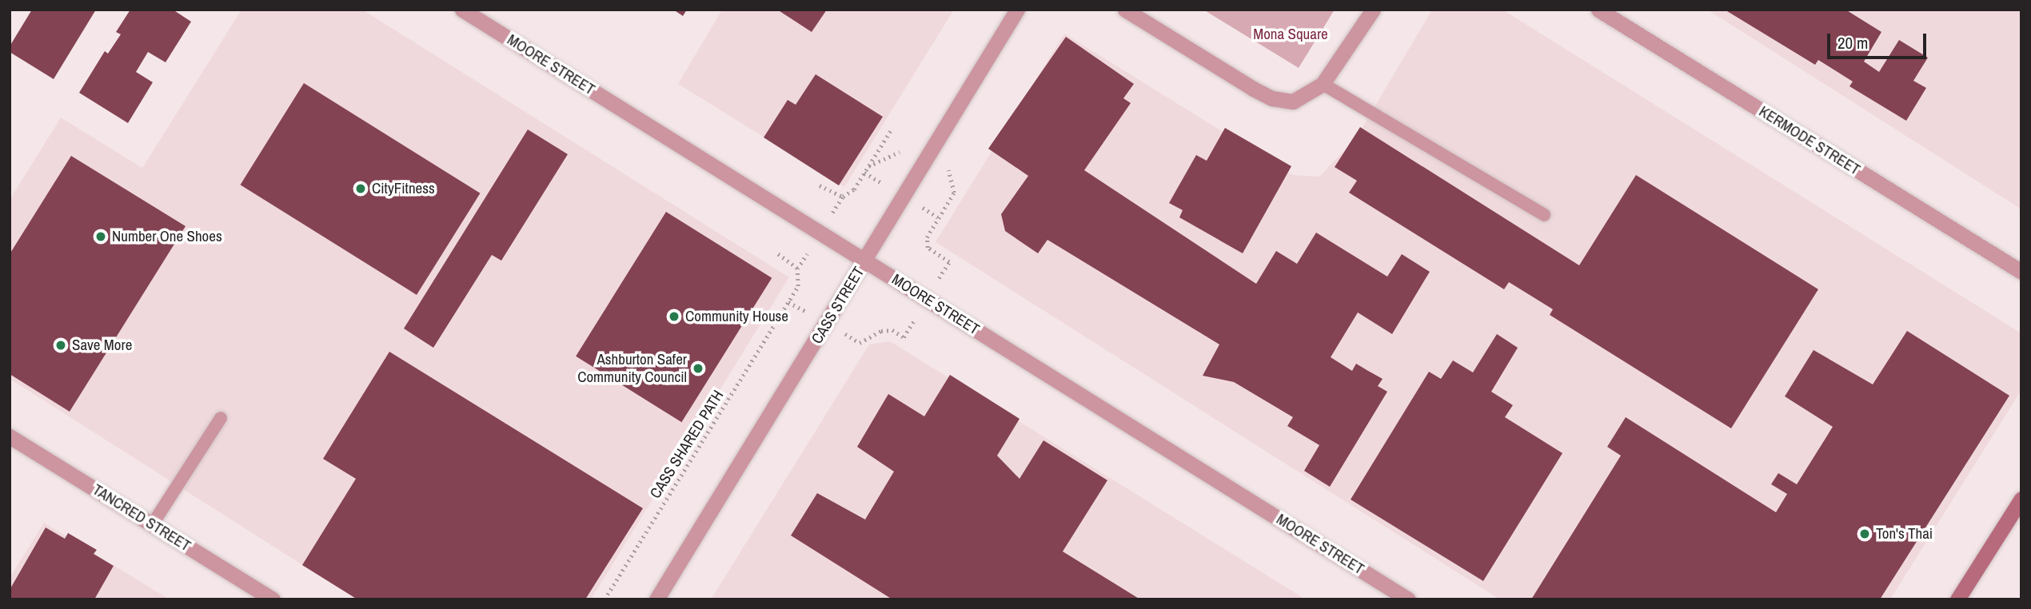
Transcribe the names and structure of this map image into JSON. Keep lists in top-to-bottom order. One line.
{"streets":{"street":["MOORE STREET","KERMODE STREET","CASS STREET","TANCRED STREET"],"path":["CASS SHARED PATH"]},"crossings":[["MOORE STREET","CASS STREET"]],"parks":["Mona Square"],"places":["CityFitness","Number One Shoes","Community House","Save More","Ashburton Safer Community Council","Ton's Thai"],"scale_bar":"20 m"}
